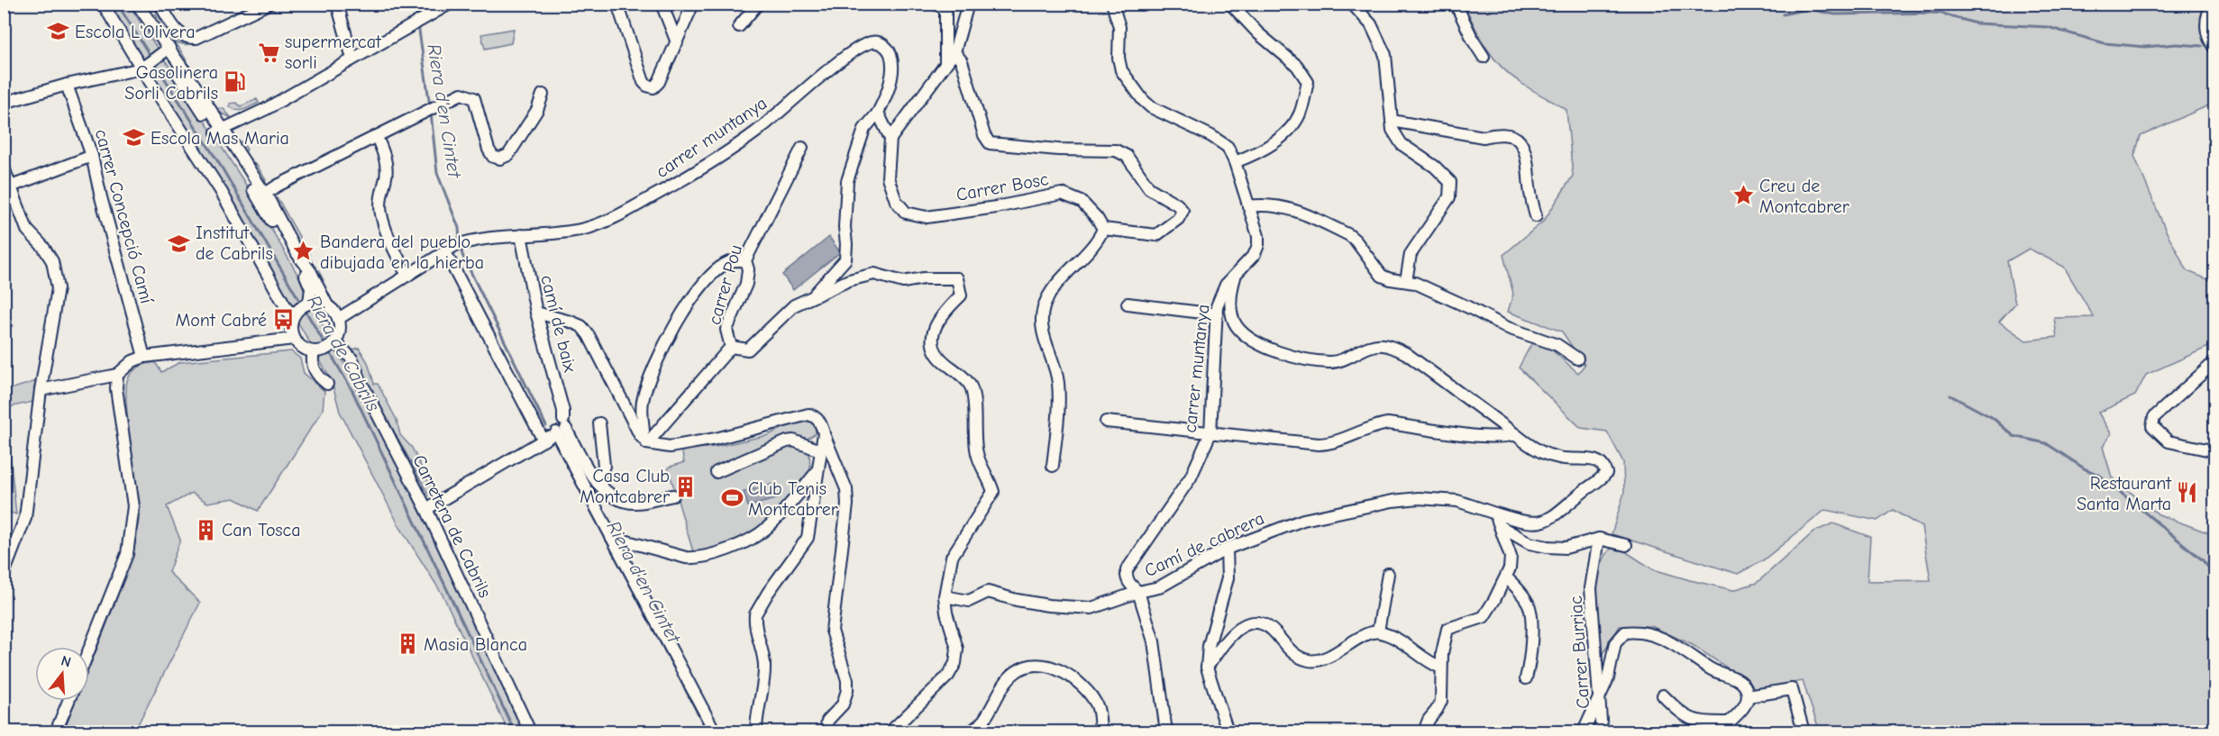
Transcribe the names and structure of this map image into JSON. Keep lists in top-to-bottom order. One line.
{"streets":{"street":["carrer muntanya","Carrer Bosc","carrer Concepció Camí","carrer Pou","camí de baix","Carretera de Cabrils","Camí de cabrera","Carrer Burriac"]},"crossings":[["carrer muntanya","camí de baix"],["carrer muntanya","Carretera de Cabrils"],["carrer muntanya","Camí de cabrera"]],"water":["Riera d'en Cintet","Riera de Cabrils"],"places":{"school or university":["Escola L'Olivera","Escola Mas Maria","Institut de Cabrils"],"supermarket":["supermercat sorli"],"fuel station":["Gasolinera Sorli Cabrils"],"place":["Creu de Montcabrer","Bandera del pueblo dibujada en la hierba"],"bus stop":["Mont Cabré"],"building":["Casa Club Montcabrer","Can Tosca","Masia Blanca"],"restaurant":["Restaurant Santa Marta"],"sports":["Club Tenis Montcabrer"]},"north":"top"}
